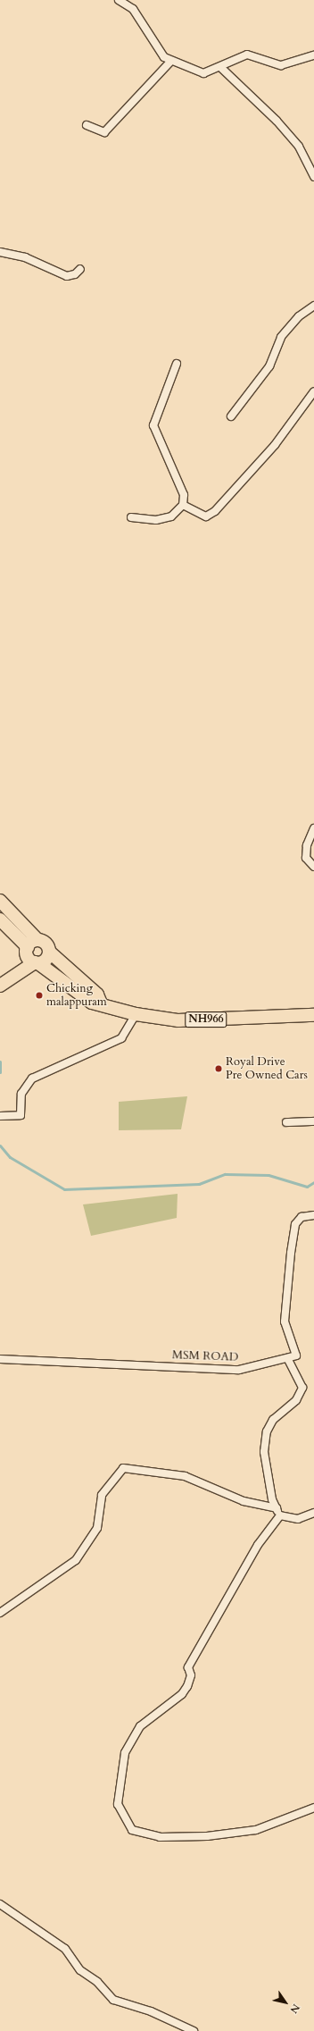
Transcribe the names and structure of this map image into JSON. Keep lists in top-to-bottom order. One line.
{"streets":{"highway":["NH966"],"street":["MSM ROAD"]},"places":["Chicking malappuram","Royal Drive Pre Owned Cars"],"north":"bottom right"}
